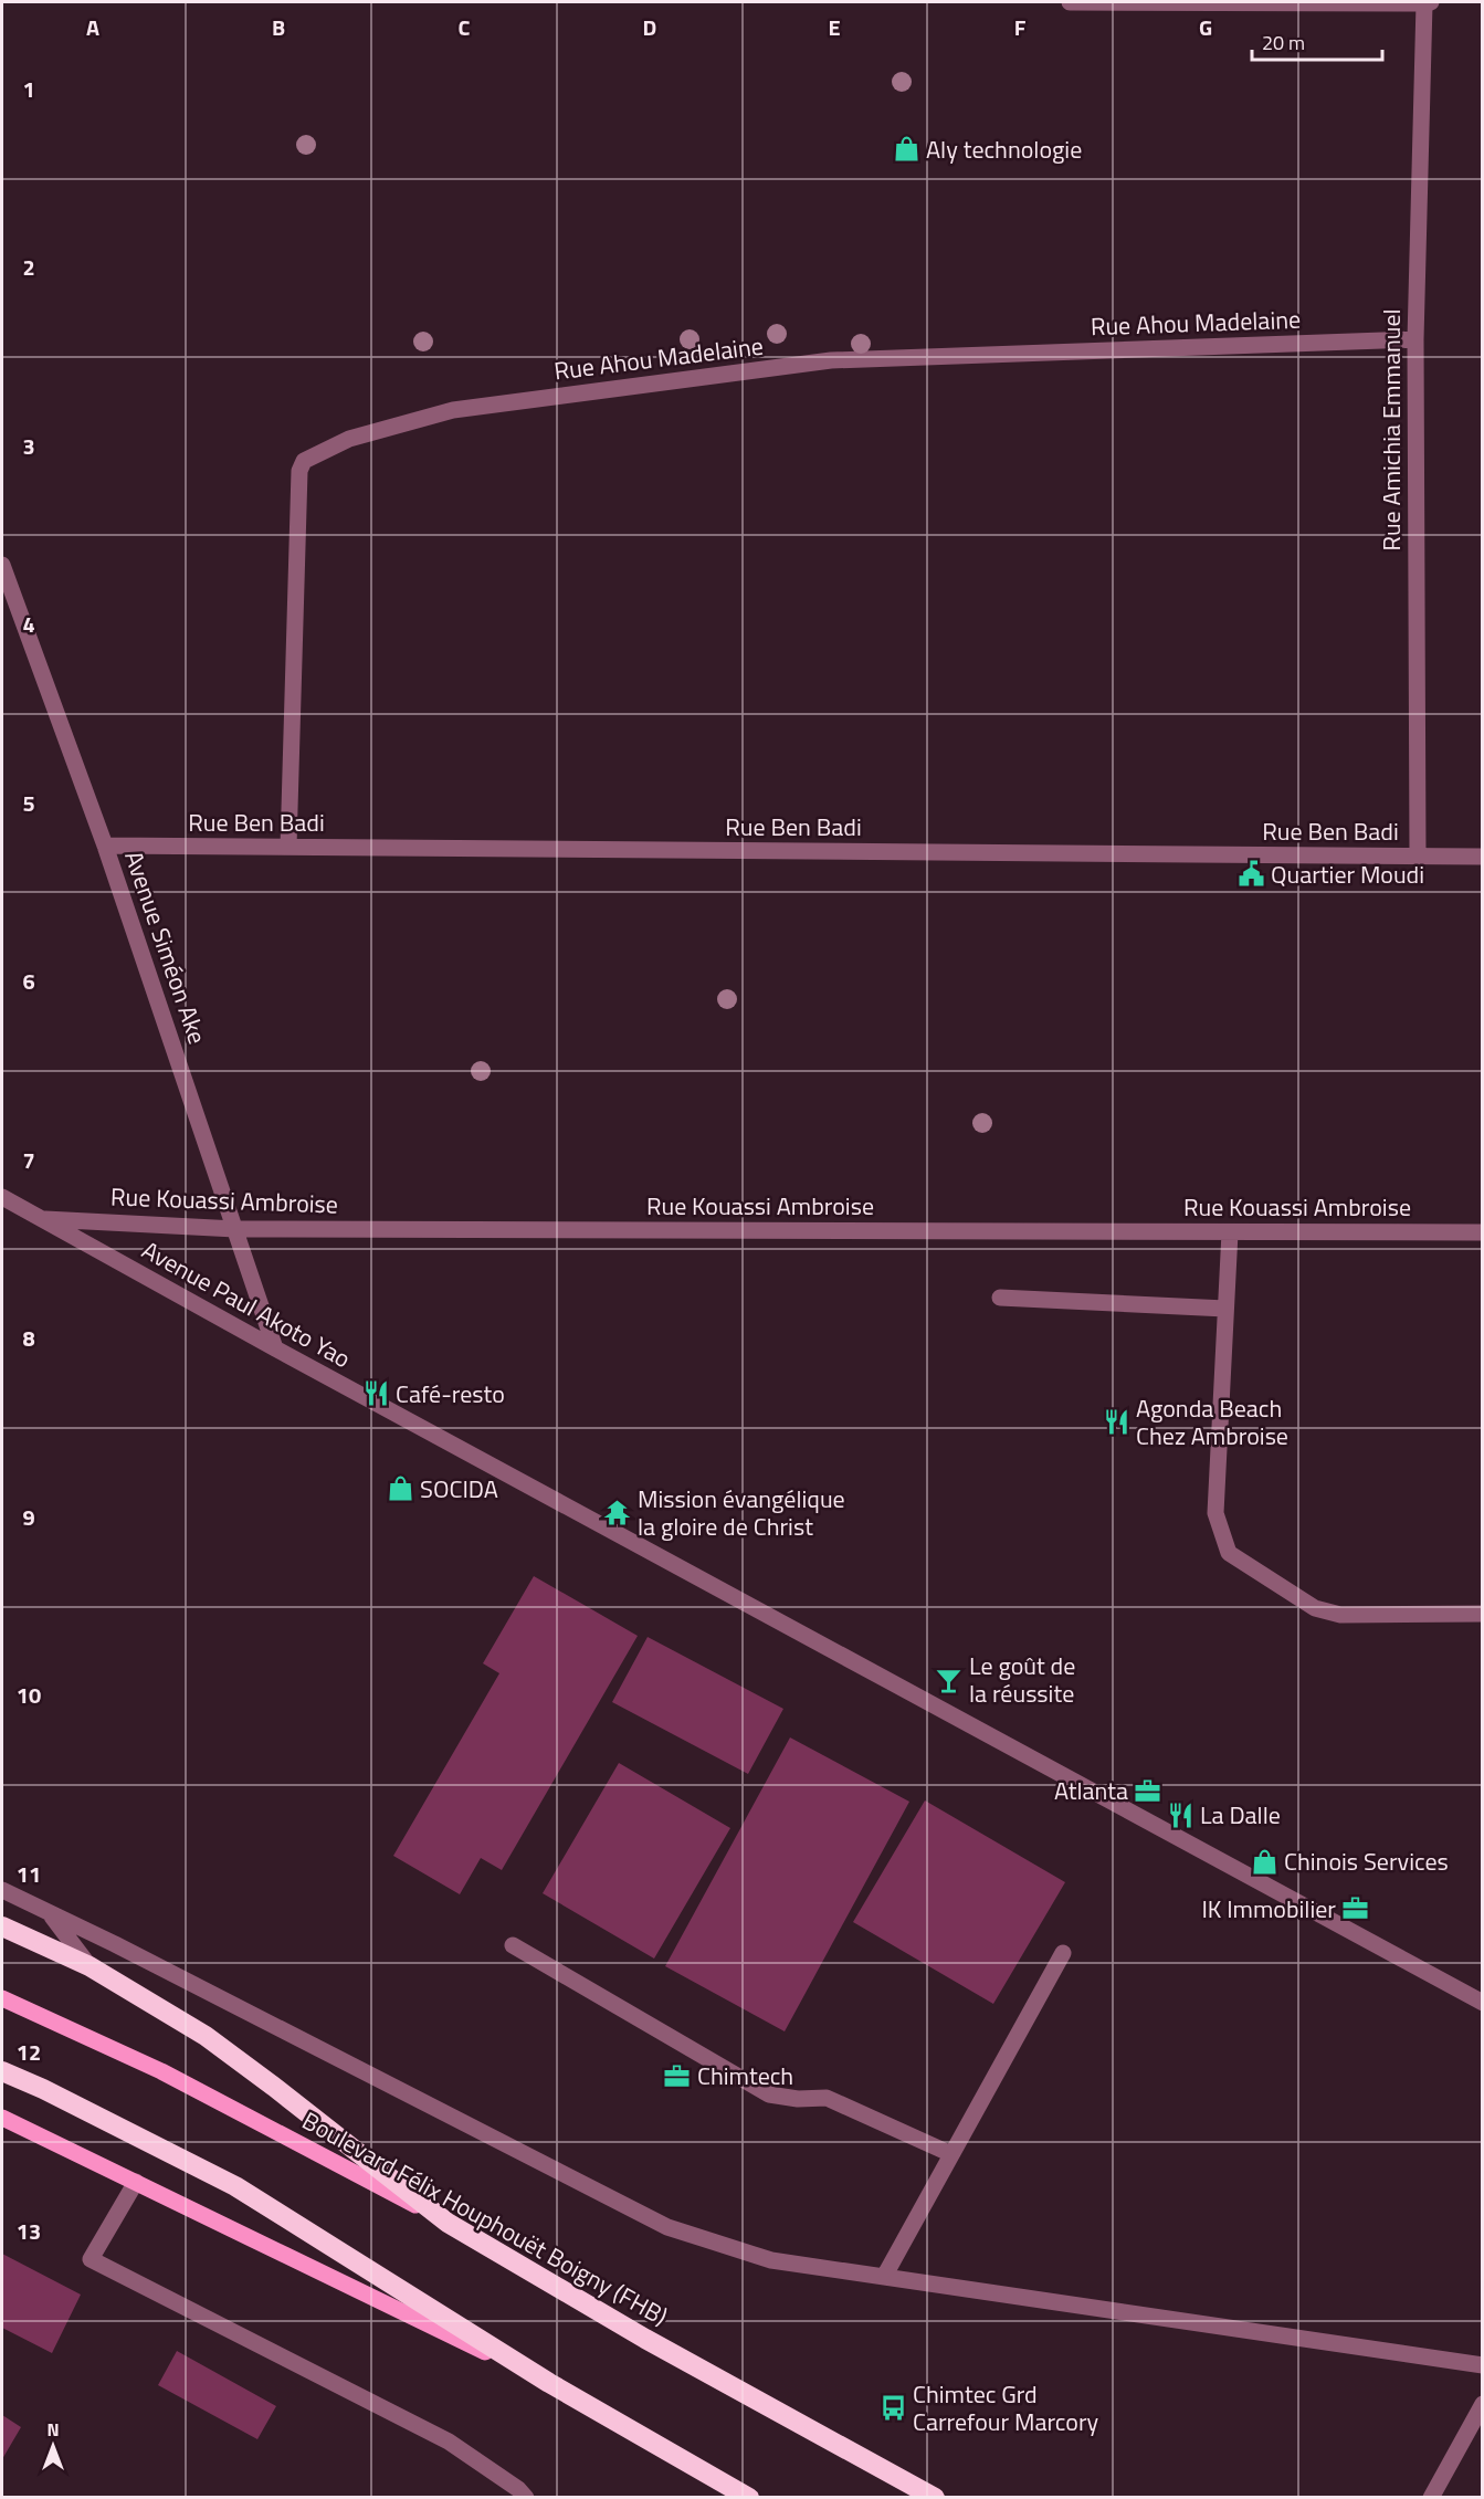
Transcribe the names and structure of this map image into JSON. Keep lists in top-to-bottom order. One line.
{"streets":{"highway":["Boulevard Félix Houphouët Boigny (FHB)"],"street":["Rue Ahou Madelaine","Rue Amichia Emmanuel","Rue Ben Badi","Avenue Siméon Ake","Rue Kouassi Ambroise","Avenue Paul Akoto Yao"]},"crossings":[["Rue Ahou Madelaine","Rue Amichia Emmanuel"],["Rue Ahou Madelaine","Rue Ben Badi"],["Rue Amichia Emmanuel","Rue Ben Badi"],["Rue Ben Badi","Avenue Siméon Ake"],["Avenue Siméon Ake","Rue Kouassi Ambroise"],["Avenue Siméon Ake","Avenue Paul Akoto Yao"],["Rue Kouassi Ambroise","Avenue Paul Akoto Yao"]],"places":{"shop":["Aly technologie","SOCIDA","Chinois Services"],"public building":["Quartier Moudi"],"restaurant":["Café-resto","Agonda Beach Chez Ambroise","La Dalle"],"temple":["Mission évangélique la gloire de Christ"],"bar":["Le goût de la réussite"],"office":["Atlanta","IK Immobilier","Chimtech"],"bus stop":["Chimtec Grd Carrefour Marcory"]},"scale_bar":"20 m","north":"top","grid":{"columns":["A","B","C","D","E","F","G"],"rows":["1","2","3","4","5","6","7","8","9","10","11","12","13"]}}
